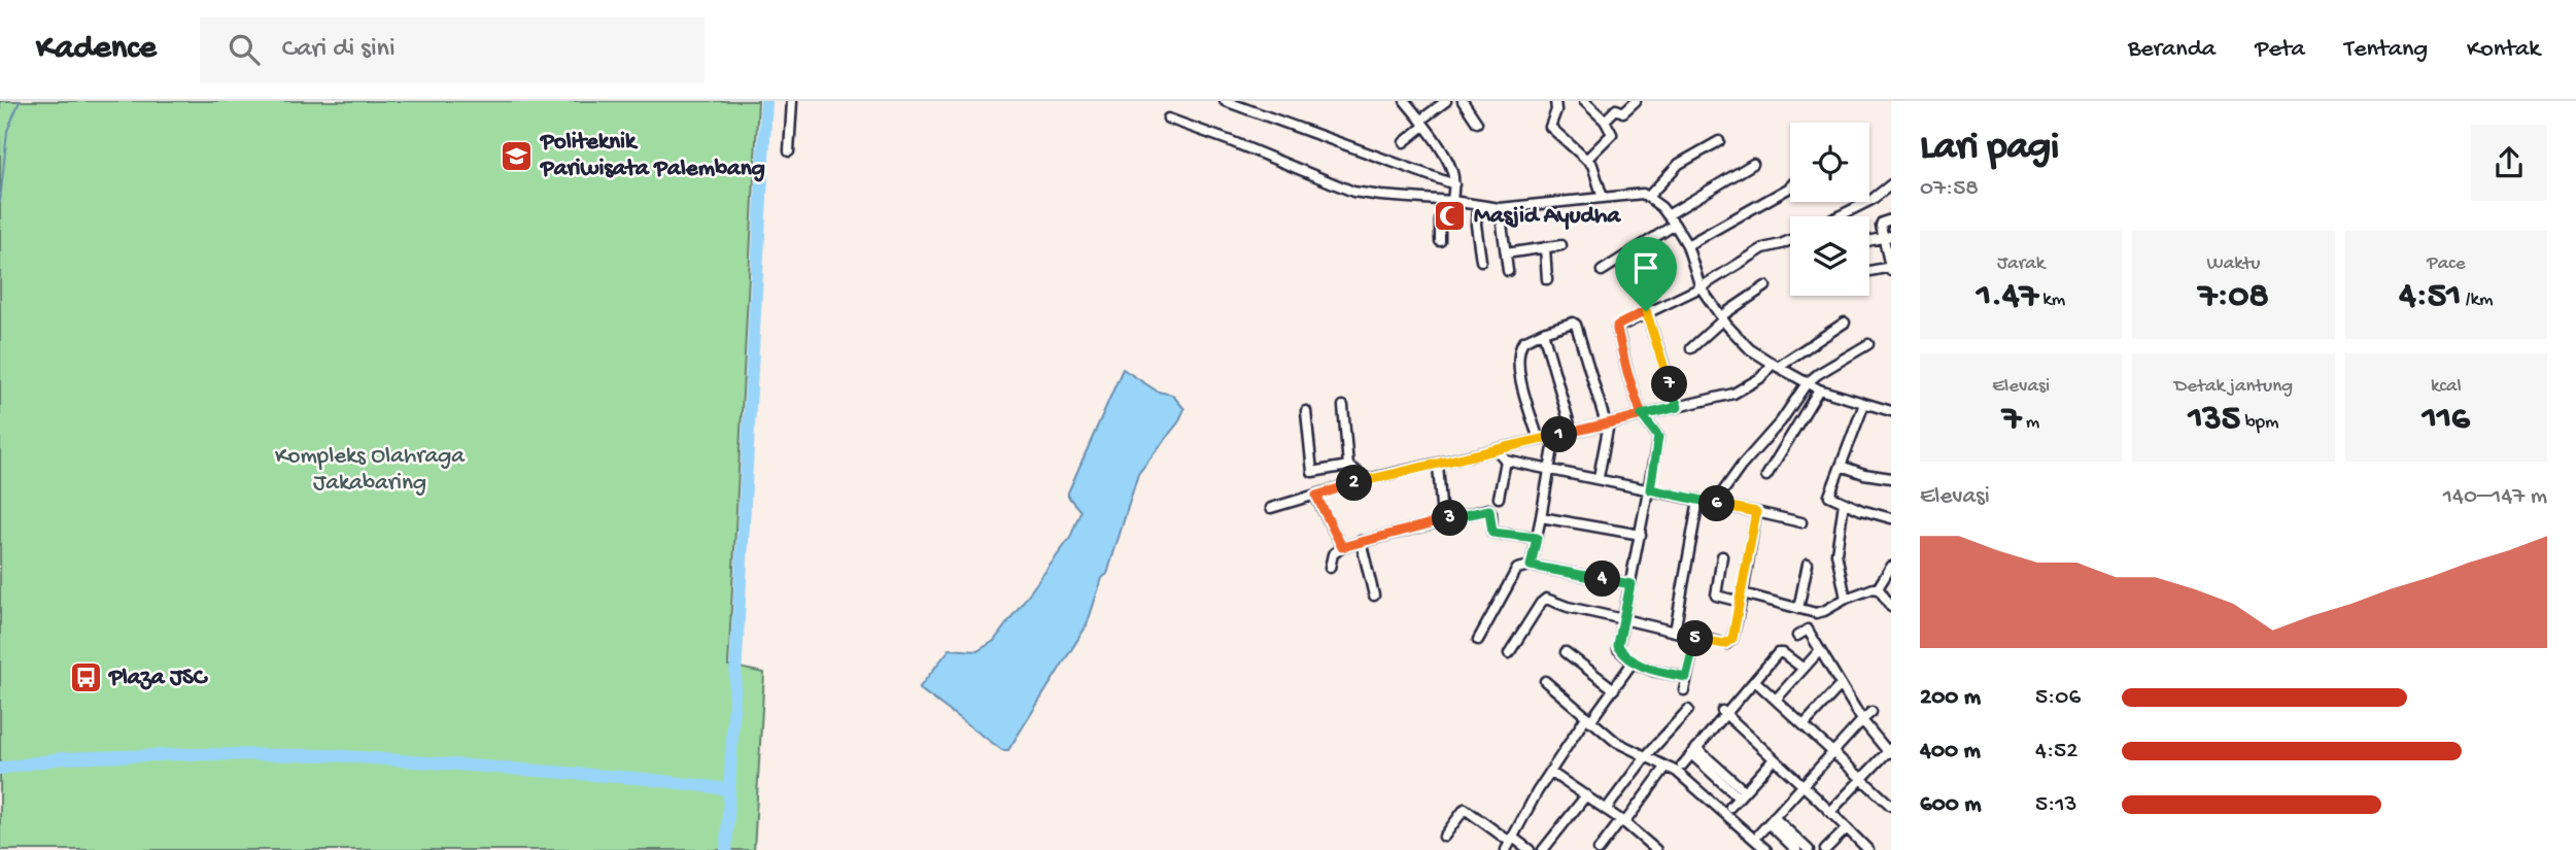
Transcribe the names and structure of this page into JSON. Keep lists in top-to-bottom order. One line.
{"parks":["Kompleks Olahraga Jakabaring"],"places":{"school or university":["Politeknik Pariwisata Palembang"],"mosque":["Masjid Ayudha"],"bus stop":["Plaza JSC"]},"page":{"header":"Kadence","search":"Cari di sini","nav":["Beranda","Peta","Tentang","Kontak"],"heading":["Lari pagi","07:58"],"stats":[["Jarak","1.47 km"],["Waktu","7:08"],["Pace","4:51 /km"],["Elevasi","7 m"],["Detak jantung","135 bpm"],["kcal","116"]],"pins":["7","1","2","6","3","4","5"],"chart":["Elevasi","140–147 m"],"list":[{"name":"200 m","note":"5:06"},{"name":"400 m","note":"4:52"},{"name":"600 m","note":"5:13"}]}}
